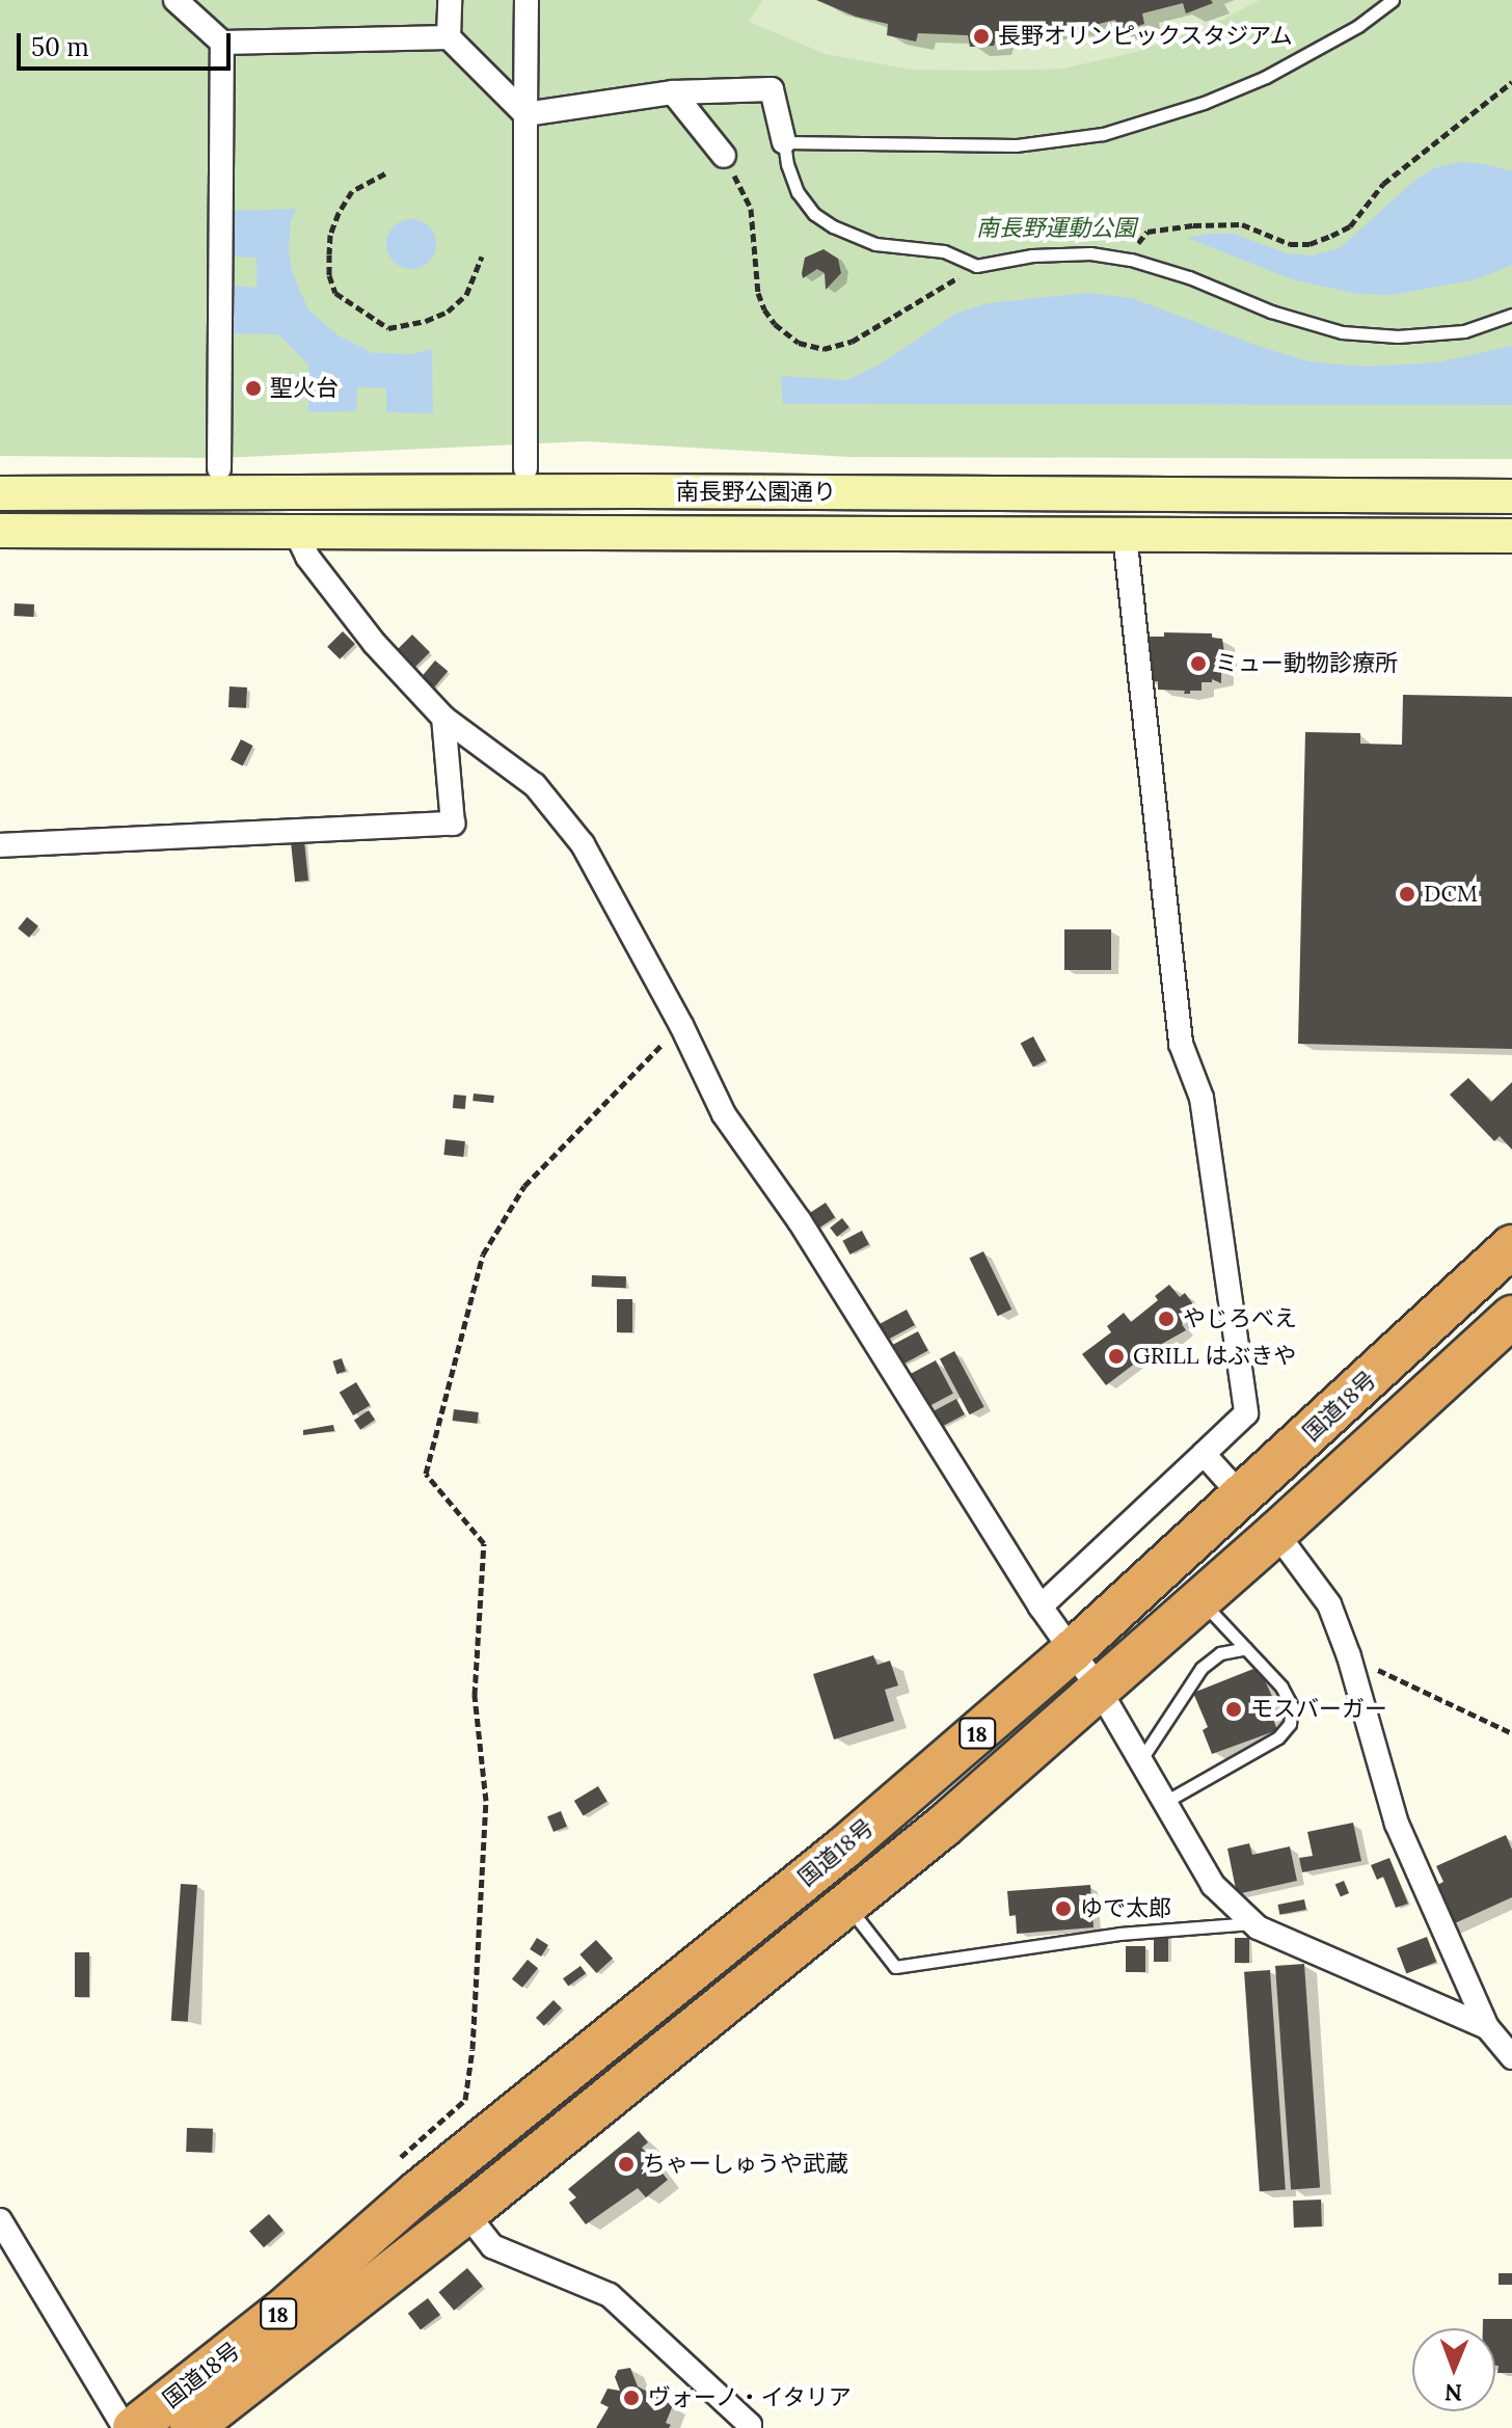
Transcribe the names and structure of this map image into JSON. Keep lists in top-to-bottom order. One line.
{"streets":{"highway":["国道18号","18"],"street":["南長野公園通り"]},"parks":["南長野運動公園"],"places":["長野オリンピックスタジアム","聖火台","ミュー動物診療所","DCM","やじろべえ","GRILL はぶきや","モスバーガー","ゆで太郎","ちゃーしゅうや武蔵","ヴォーノ・イタリア"],"scale_bar":"50 m","north":"bottom"}
